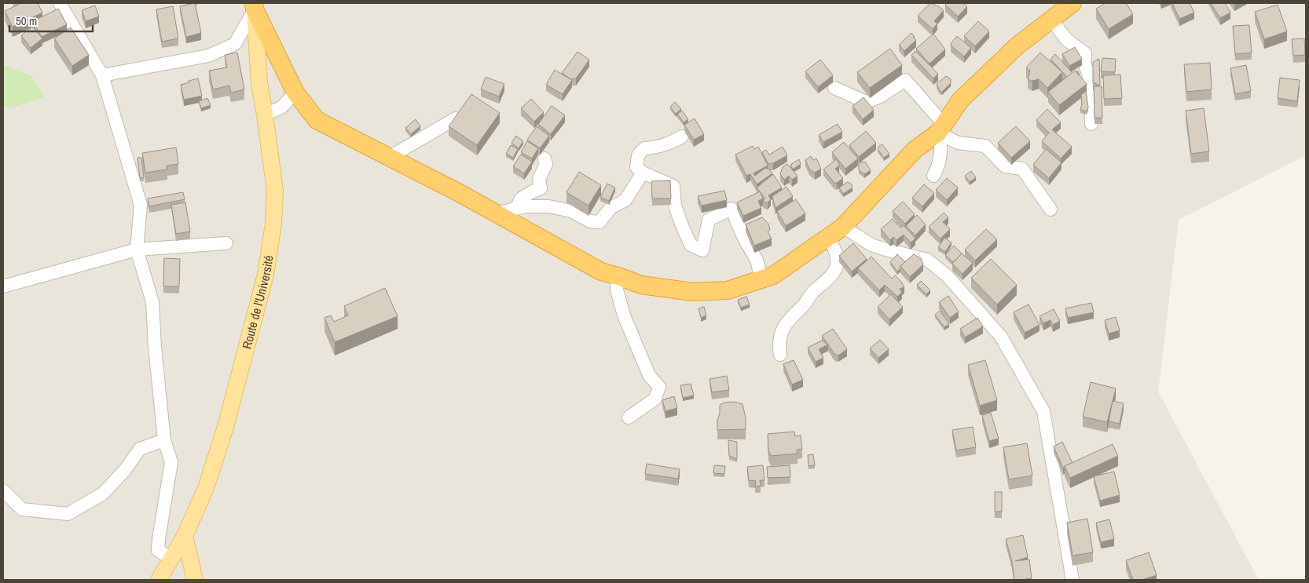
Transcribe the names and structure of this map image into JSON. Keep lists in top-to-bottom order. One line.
{"streets":{"main road":["Route de l'Université"]},"scale_bar":"50 m"}
